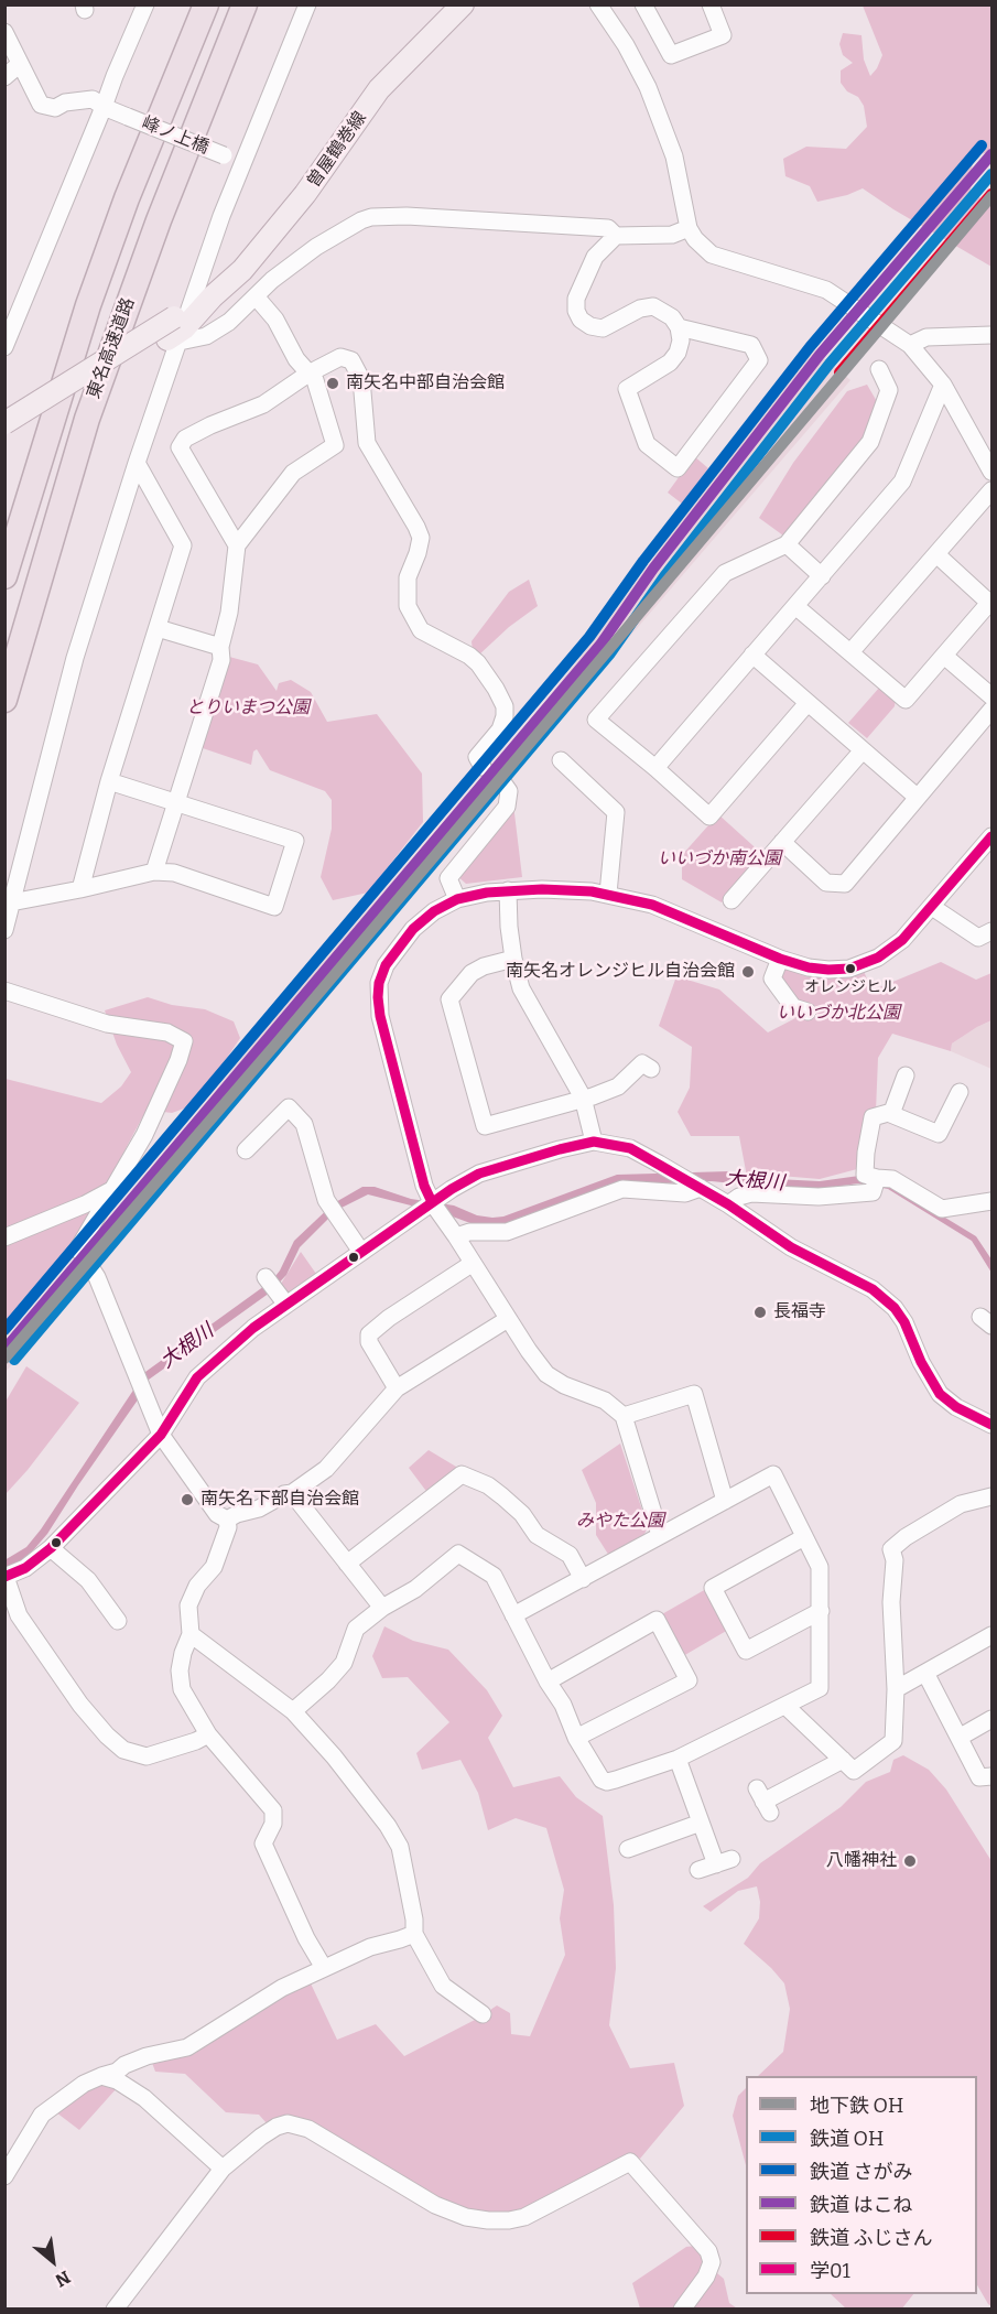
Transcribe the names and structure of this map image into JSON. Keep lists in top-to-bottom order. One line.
{"streets":{"highway":["東名高速道路"],"main road":["曽屋鶴巻線"],"street":["峰ノ上橋"]},"water":["大根川"],"parks":["とりいまつ公園","いいづか南公園","いいづか北公園","みやた公園"],"places":["南矢名中部自治会館","オレンジヒル","南矢名オレンジヒル自治会館","長福寺","南矢名下部自治会館","八幡神社"],"lines":["rail line さがみ","rail line はこね","rail line OH","rail line ふじさん","metro line OH","transit line 学01"],"legend":["地下鉄 OH","鉄道 OH","鉄道 さがみ","鉄道 はこね","鉄道 ふじさん","学01"],"north":"bottom right"}
